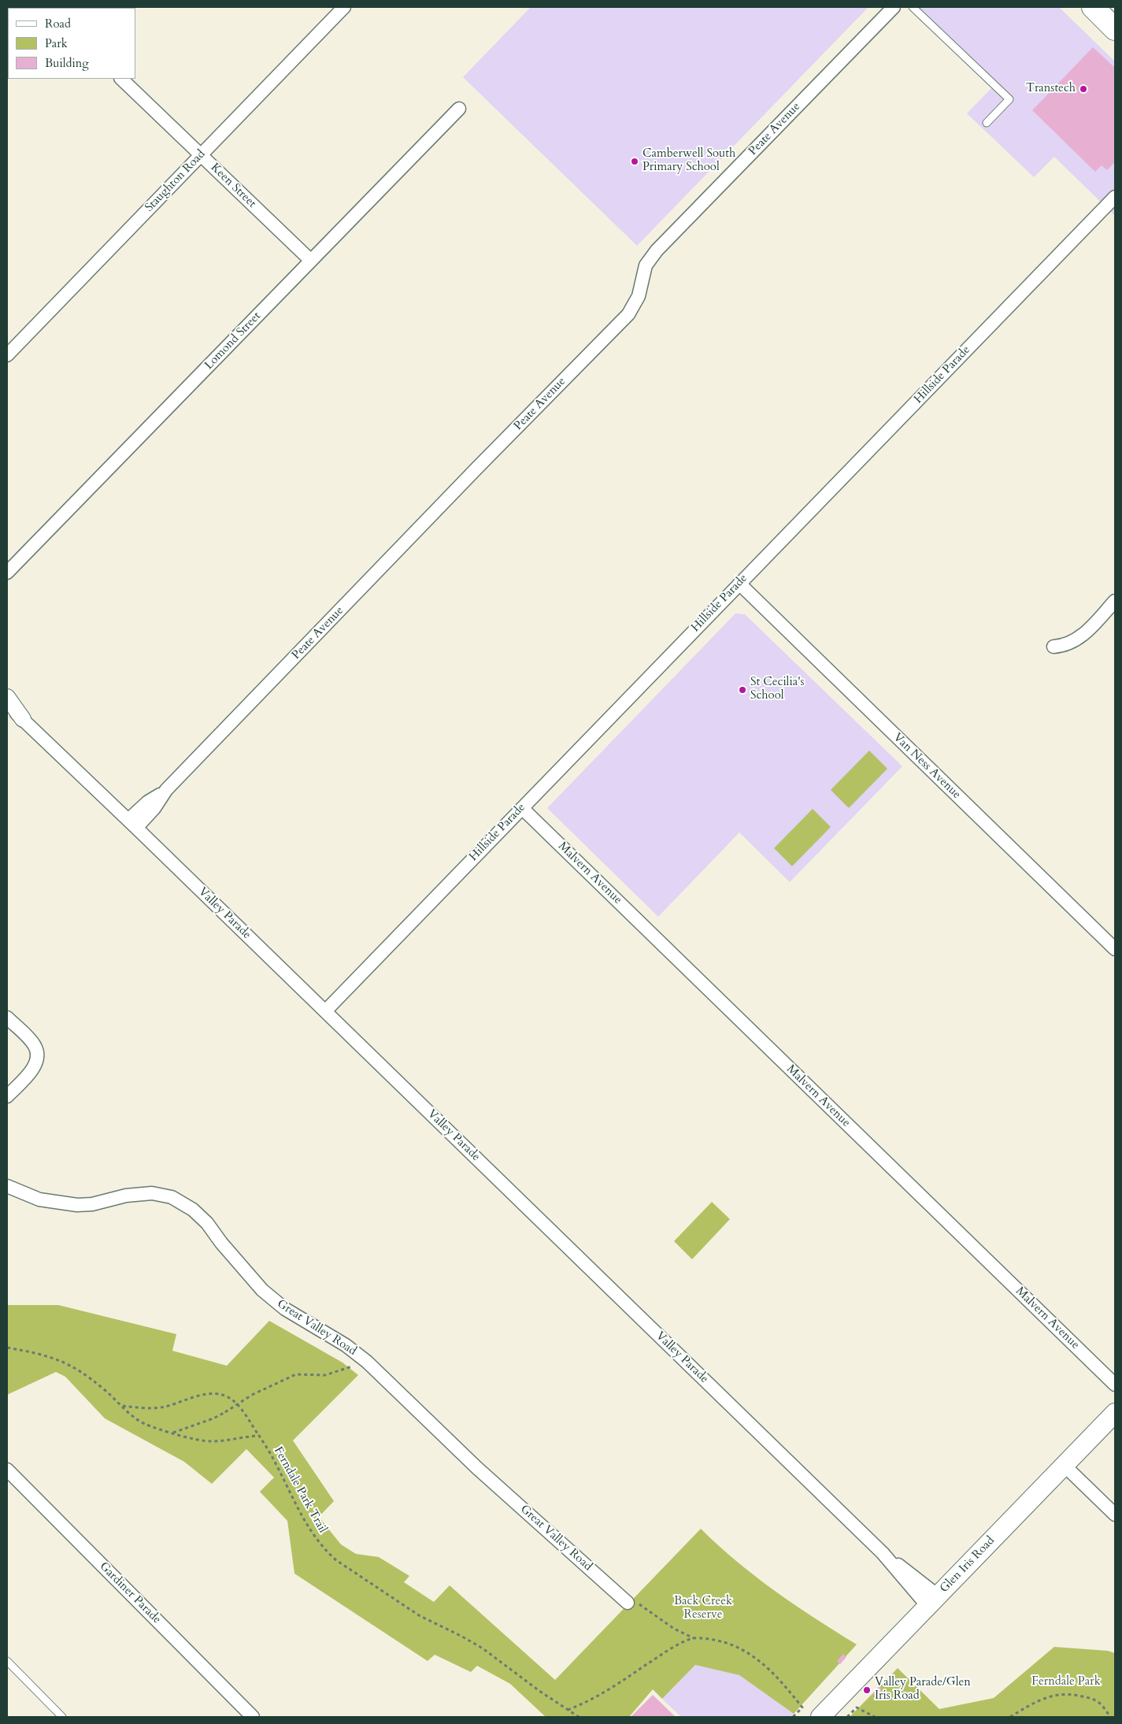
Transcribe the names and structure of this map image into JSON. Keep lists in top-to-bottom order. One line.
{"streets":{"main road":["Glen Iris Road"],"street":["Peate Avenue","Staughton Road","Keen Street","Lomond Street","Hillside Parade","Van Ness Avenue","Malvern Avenue","Valley Parade","Great Valley Road","Gardiner Parade"],"path":["Ferndale Park Trail"]},"crossings":[["Peate Avenue","Valley Parade"],["Staughton Road","Keen Street"],["Keen Street","Lomond Street"],["Hillside Parade","Van Ness Avenue"],["Hillside Parade","Malvern Avenue"],["Hillside Parade","Valley Parade"],["Valley Parade","Glen Iris Road"]],"parks":["Back Creek Reserve","Ferndale Park"],"places":["Transtech","Camberwell South Primary School","St Cecilia's School","Valley Parade/Glen Iris Road"],"legend":["Road","Park","Building"]}
